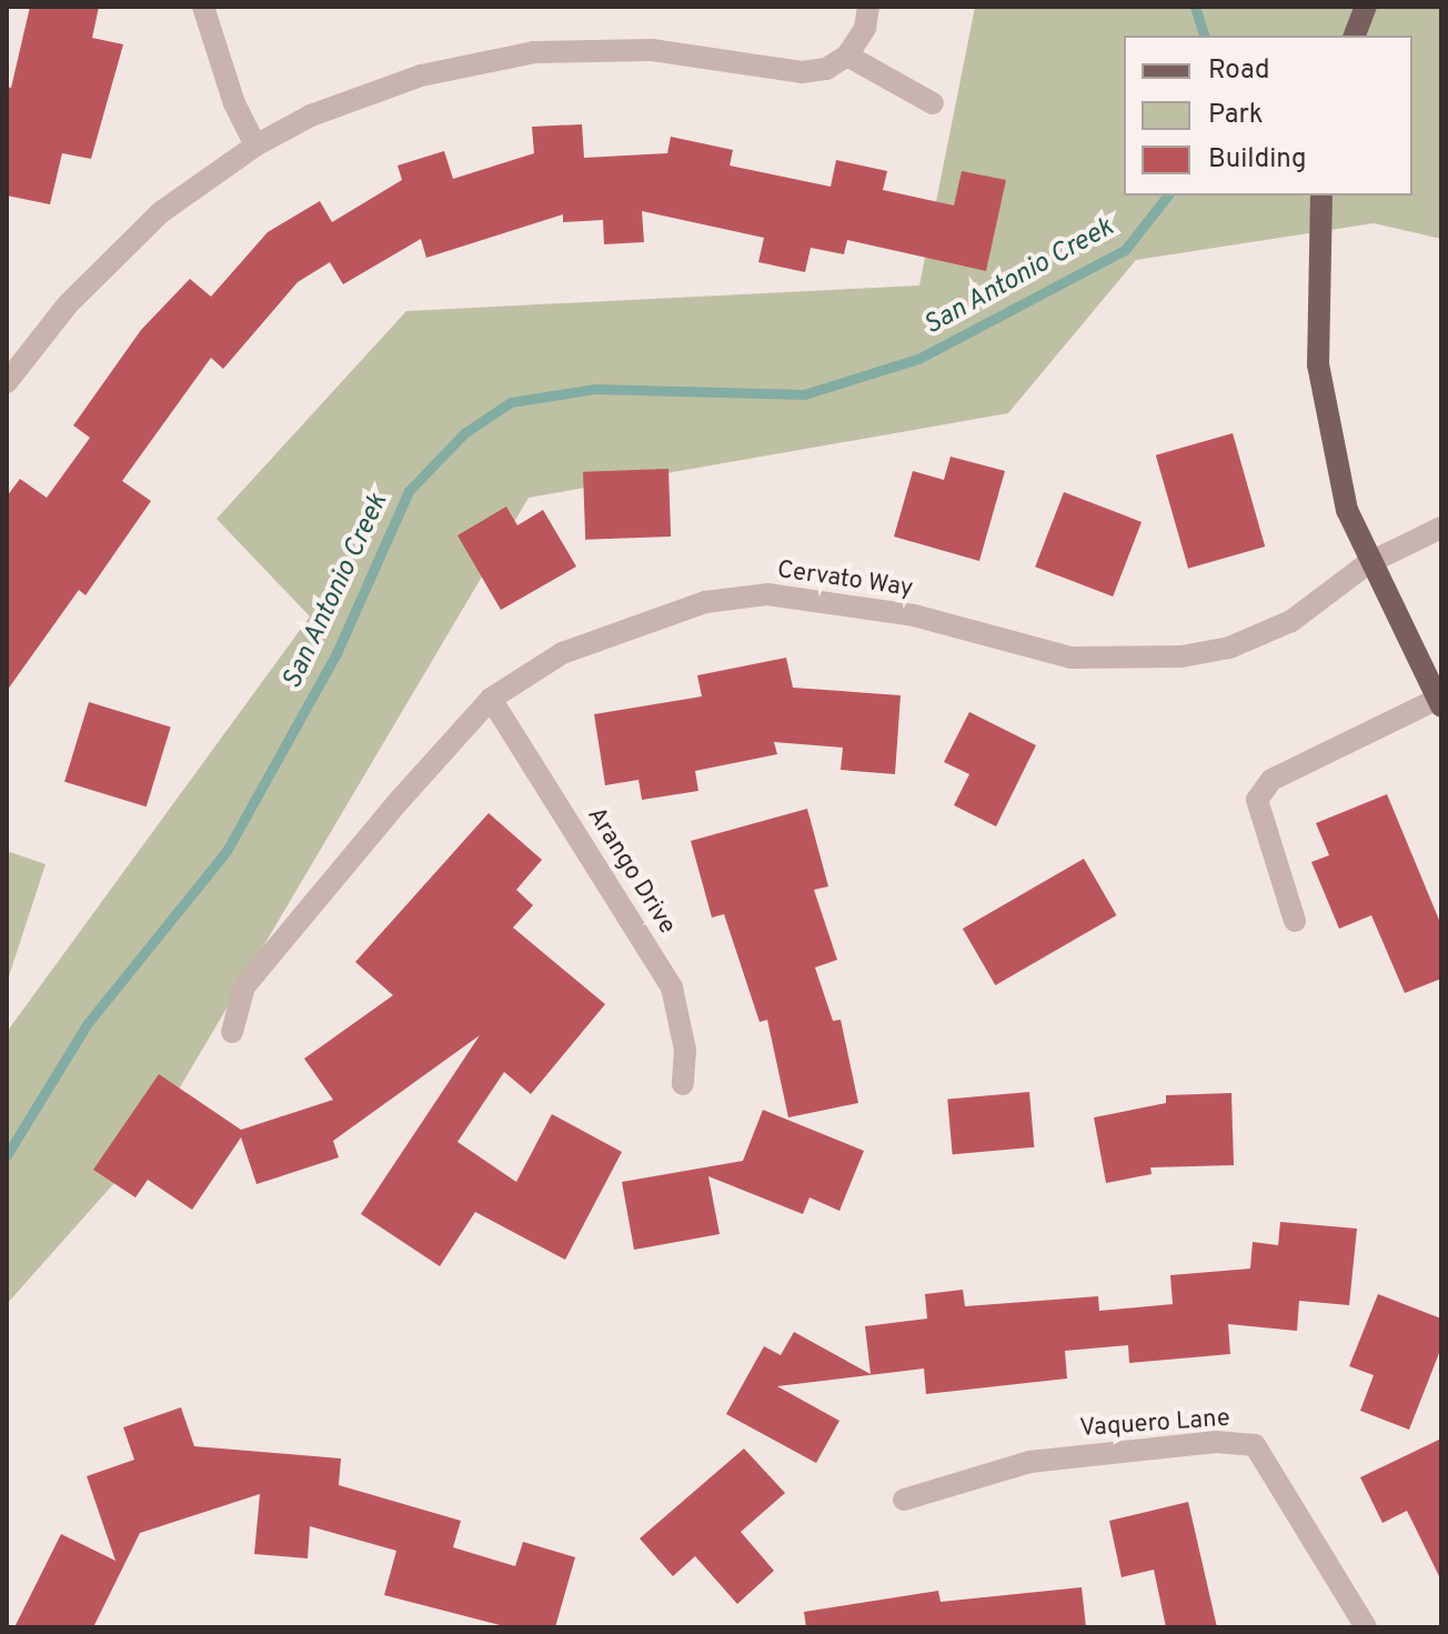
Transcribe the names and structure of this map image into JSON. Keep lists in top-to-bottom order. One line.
{"streets":{"street":["Cervato Way","Arango Drive","Vaquero Lane"]},"crossings":[["Cervato Way","Arango Drive"]],"water":["San Antonio Creek"],"legend":["Road","Park","Building"]}
